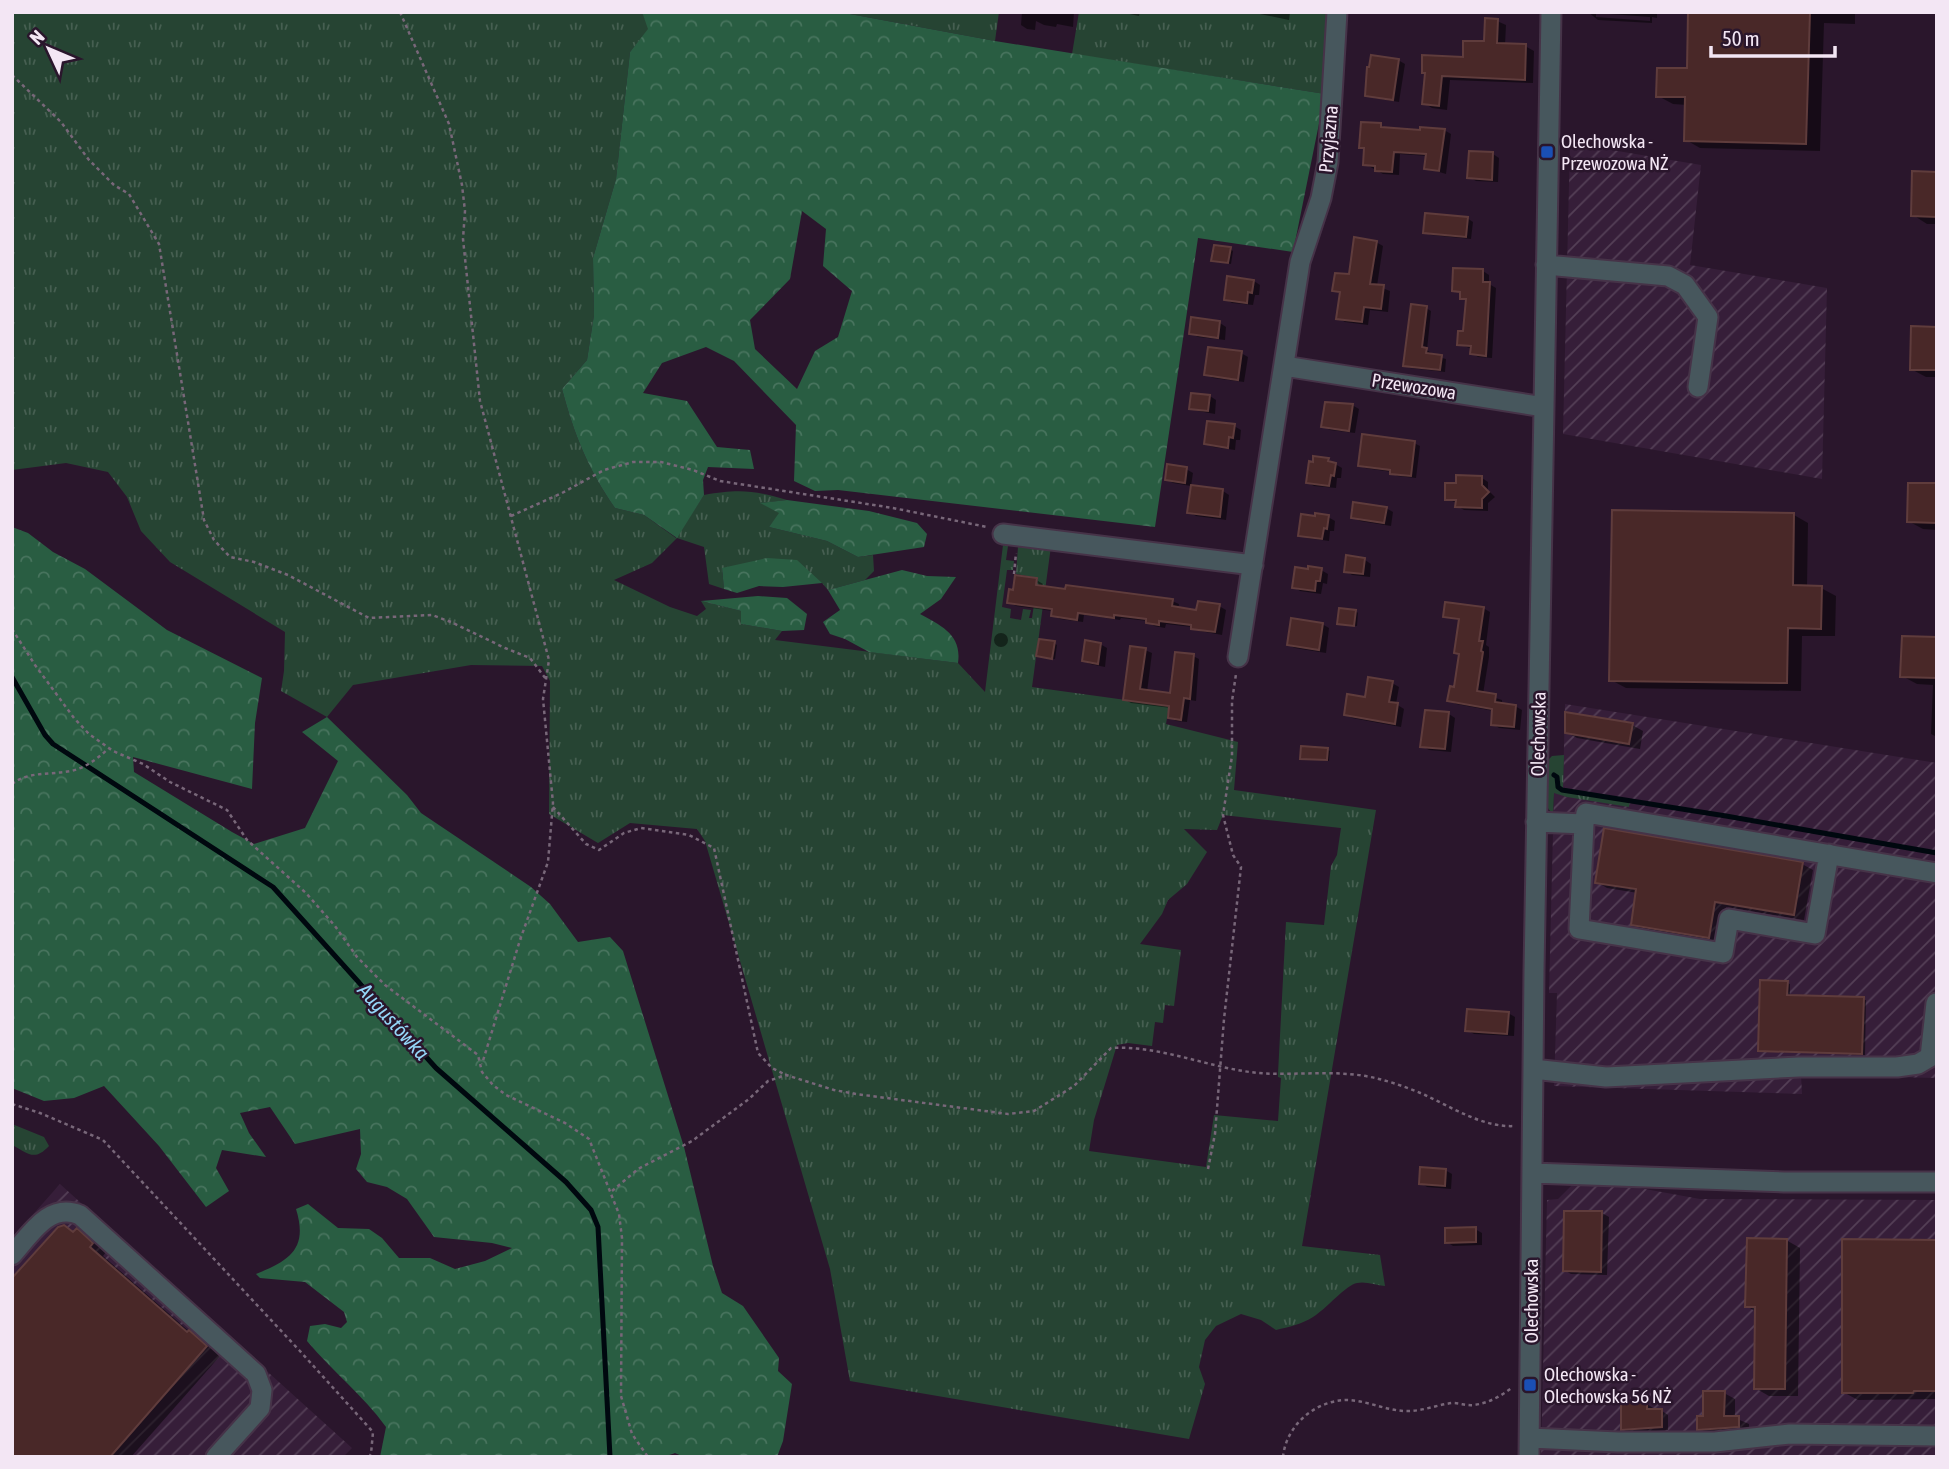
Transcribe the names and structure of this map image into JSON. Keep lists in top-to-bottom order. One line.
{"streets":{"street":["Przyjazna","Przewozowa","Olechowska"]},"crossings":[["Przyjazna","Przewozowa"],["Przewozowa","Olechowska"]],"water":["Augustówka"],"places":{"transit":["Olechowska - Przewozowa NŻ","Olechowska - Olechowska 56 NŻ"]},"scale_bar":"50 m","north":"top left"}
